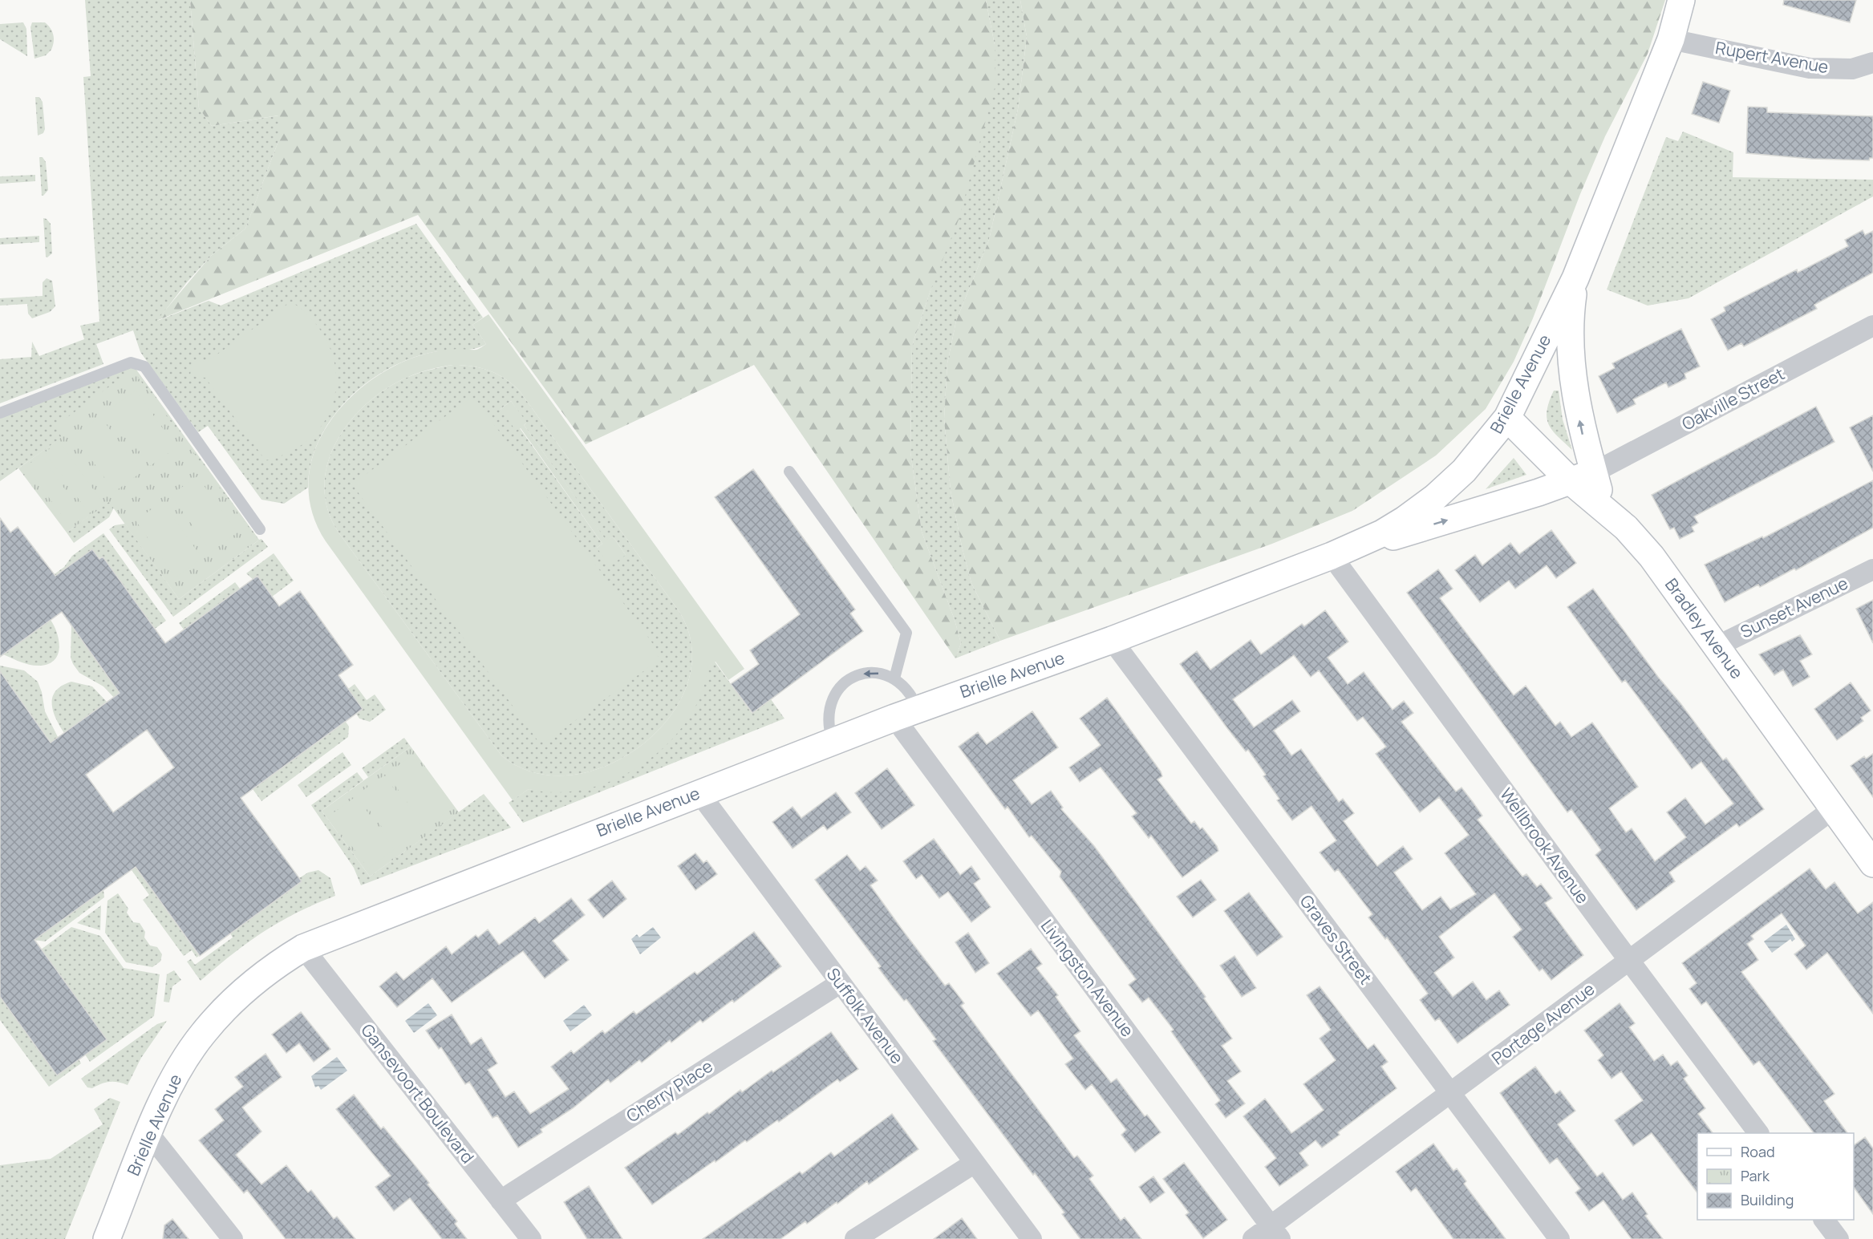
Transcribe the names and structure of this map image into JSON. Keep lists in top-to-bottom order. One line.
{"streets":{"street":["Rupert Avenue","Brielle Avenue","Oakville Street","Sunset Avenue","Bradley Avenue","Wellbrook Avenue","Graves Street","Livingston Avenue","Suffolk Avenue","Portage Avenue","Cherry Place","Gansevoort Boulevard"]},"crossings":[["Rupert Avenue","Brielle Avenue"],["Brielle Avenue","Oakville Street"],["Brielle Avenue","Bradley Avenue"],["Brielle Avenue","Wellbrook Avenue"],["Brielle Avenue","Graves Street"],["Brielle Avenue","Livingston Avenue"],["Brielle Avenue","Suffolk Avenue"],["Brielle Avenue","Gansevoort Boulevard"],["Sunset Avenue","Bradley Avenue"],["Bradley Avenue","Portage Avenue"],["Wellbrook Avenue","Portage Avenue"],["Graves Street","Portage Avenue"],["Livingston Avenue","Portage Avenue"],["Suffolk Avenue","Cherry Place"],["Cherry Place","Gansevoort Boulevard"]],"legend":["Road","Park","Building"]}
